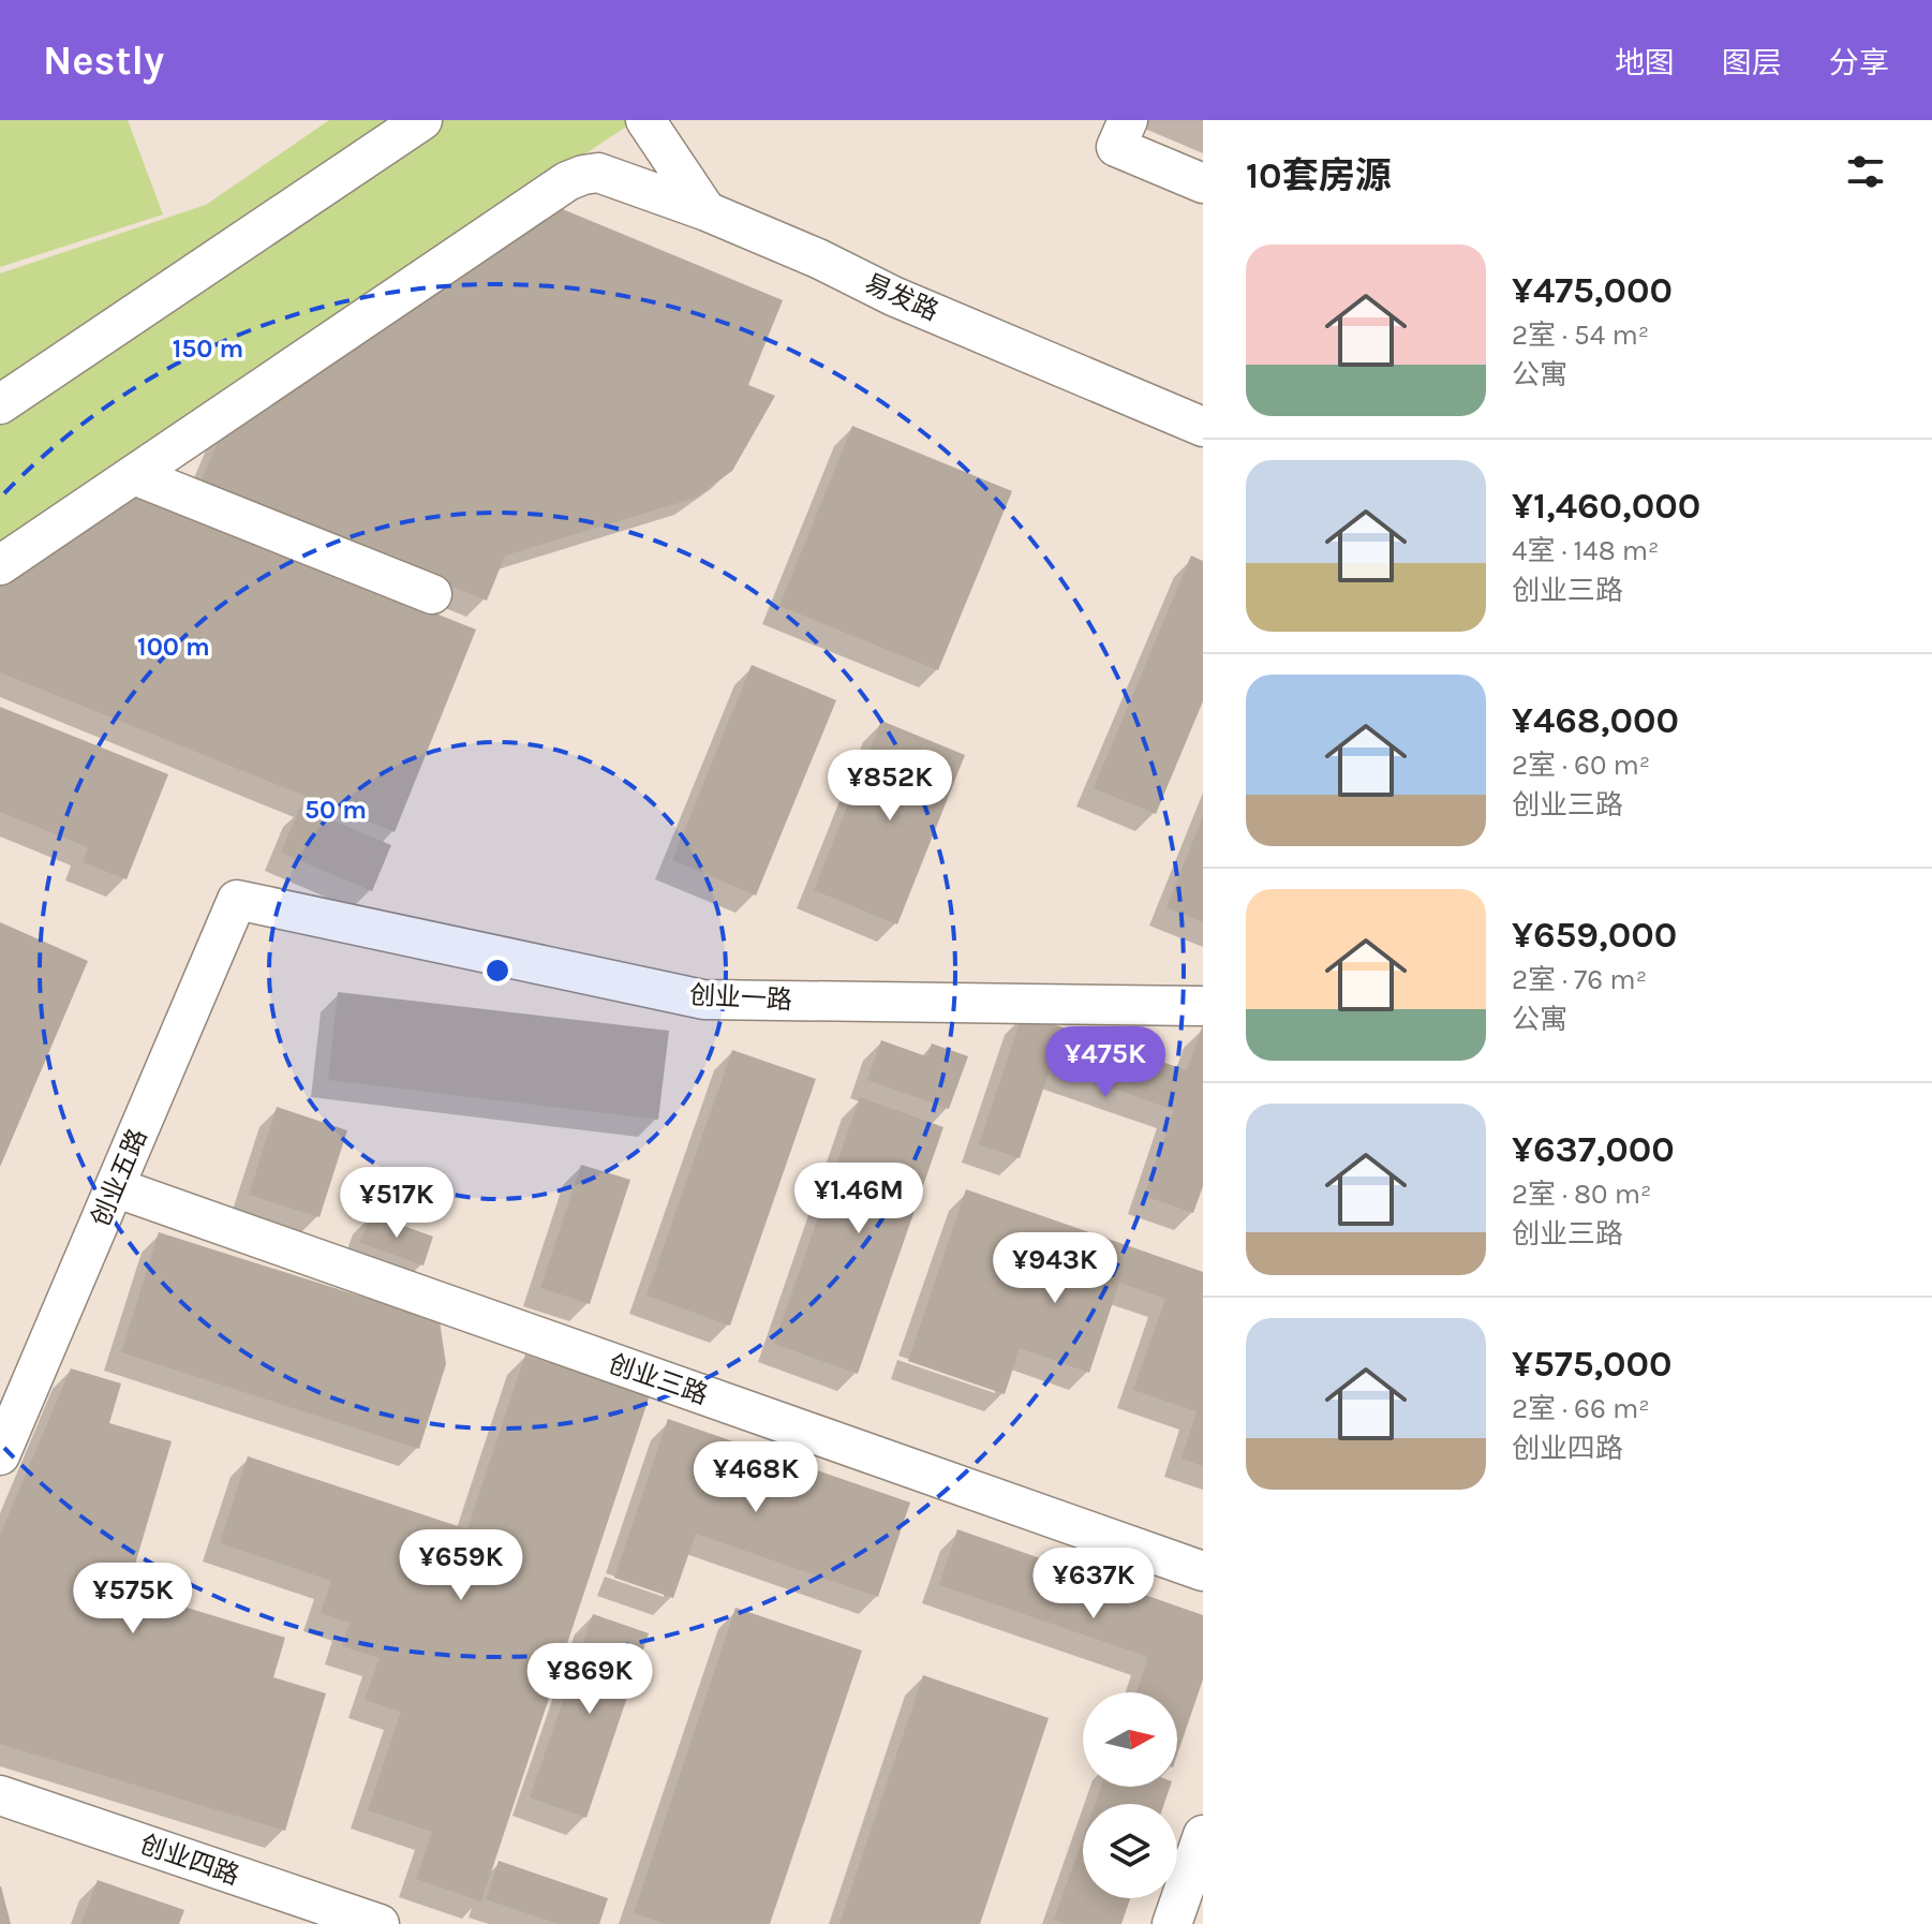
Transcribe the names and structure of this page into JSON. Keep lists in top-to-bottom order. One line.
{"streets":{"street":["易发路","创业一路","创业五路","创业三路","创业四路"]},"crossings":[["创业一路","创业五路"],["创业五路","创业三路"]],"north":"right","page":{"header":"Nestly","nav":["地图","图层","分享"],"heading":"10套房源","list":[{"name":"¥475,000","note":"2室 · 54 m² · 公寓"},{"name":"¥1,460,000","note":"4室 · 148 m² · 创业三路"},{"name":"¥468,000","note":"2室 · 60 m² · 创业三路"},{"name":"¥659,000","note":"2室 · 76 m² · 公寓"},{"name":"¥637,000","note":"2室 · 80 m² · 创业三路"},{"name":"¥575,000","note":"2室 · 66 m² · 创业四路"}],"price":["¥852K","¥475K","¥1.46M","¥517K","¥943K","¥468K","¥659K","¥637K","¥575K","¥869K"]},"rings":["150 m","100 m","50 m"]}
